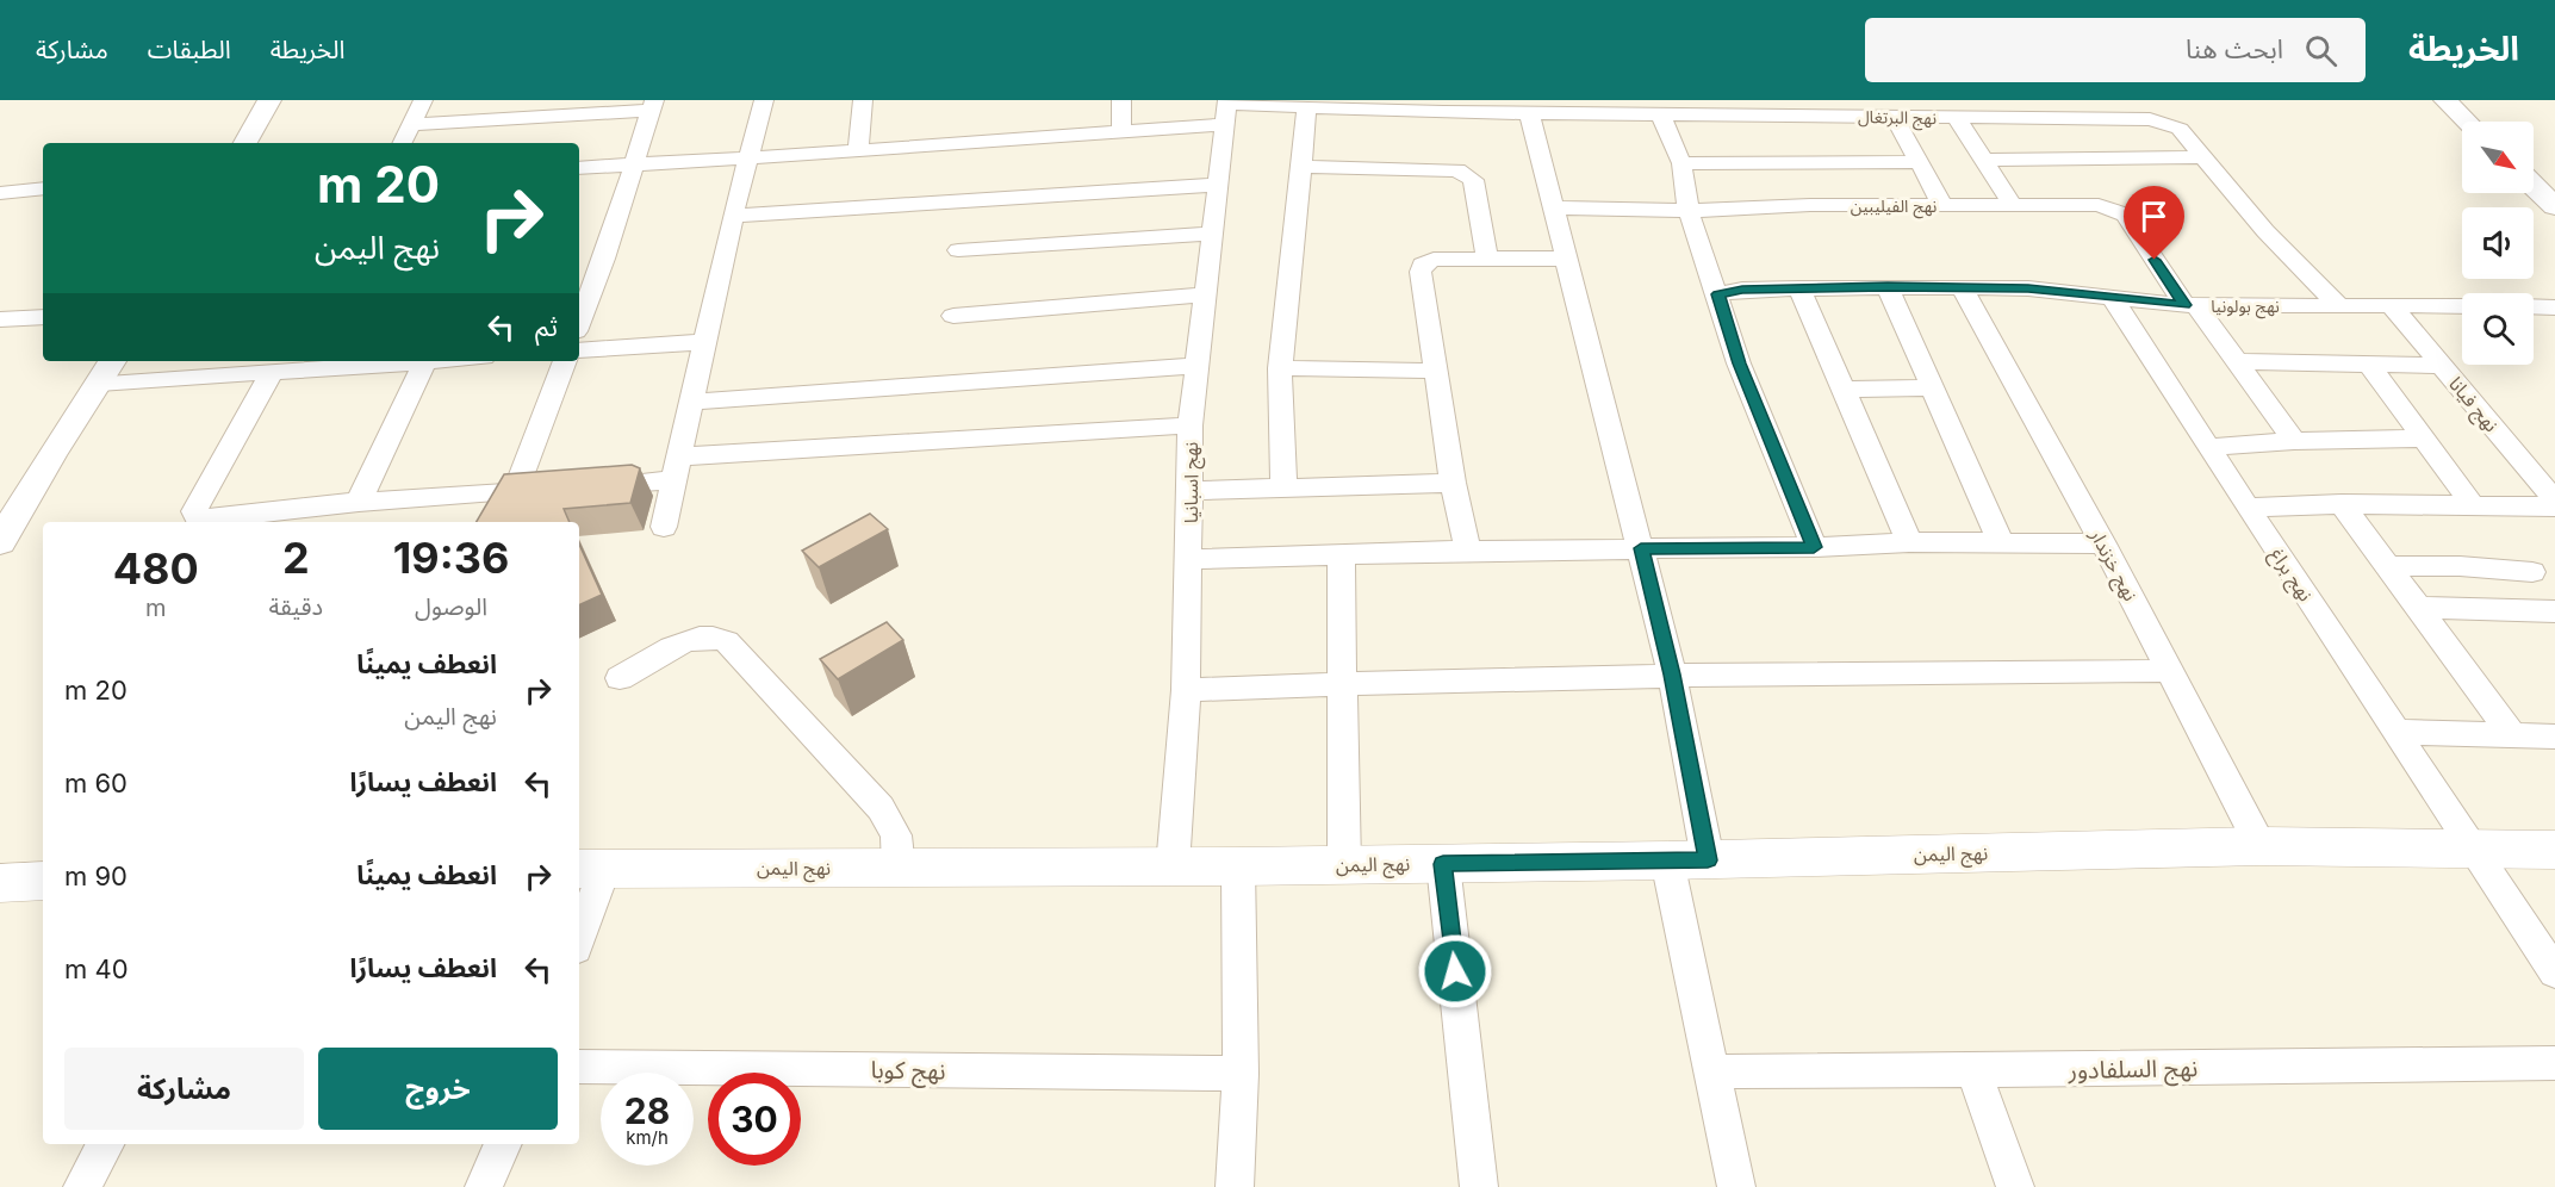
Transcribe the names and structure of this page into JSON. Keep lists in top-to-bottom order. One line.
{"streets":{"main road":["نهج اليمن"],"street":["نهج البرتغال","نهج الفيليبين","نهج بولونيا","نهج فيانا","نهج اسبانيا","نهج خزندار","نهج براغ","نهج السلفادور","نهج كوبا"]},"crossings":[["نهج البرتغال","نهج اسبانيا"],["نهج الفيليبين","نهج بولونيا"],["نهج بولونيا","نهج فيانا"],["نهج بولونيا","نهج خزندار"],["نهج بولونيا","نهج براغ"],["نهج اسبانيا","نهج اليمن"],["نهج خزندار","نهج اليمن"],["نهج براغ","نهج اليمن"]],"north":"bottom right","page":{"header":"الخريطة","search":"ابحث هنا","nav":["الخريطة","الطبقات","مشاركة"],"turn":["20 m","نهج اليمن"],"then":"ثم","eta":["19:36","الوصول","2","دقيقة","480","m"],"list":[{"name":"انعطف يمينًا","note":"نهج اليمن","value":"20 m"},{"name":"انعطف يسارًا","value":"60 m"},{"name":"انعطف يمينًا","value":"90 m"},{"name":"انعطف يسارًا","value":"40 m"}],"buttons":["خروج","مشاركة"],"speed":"28 km/h","limit":"30"}}
